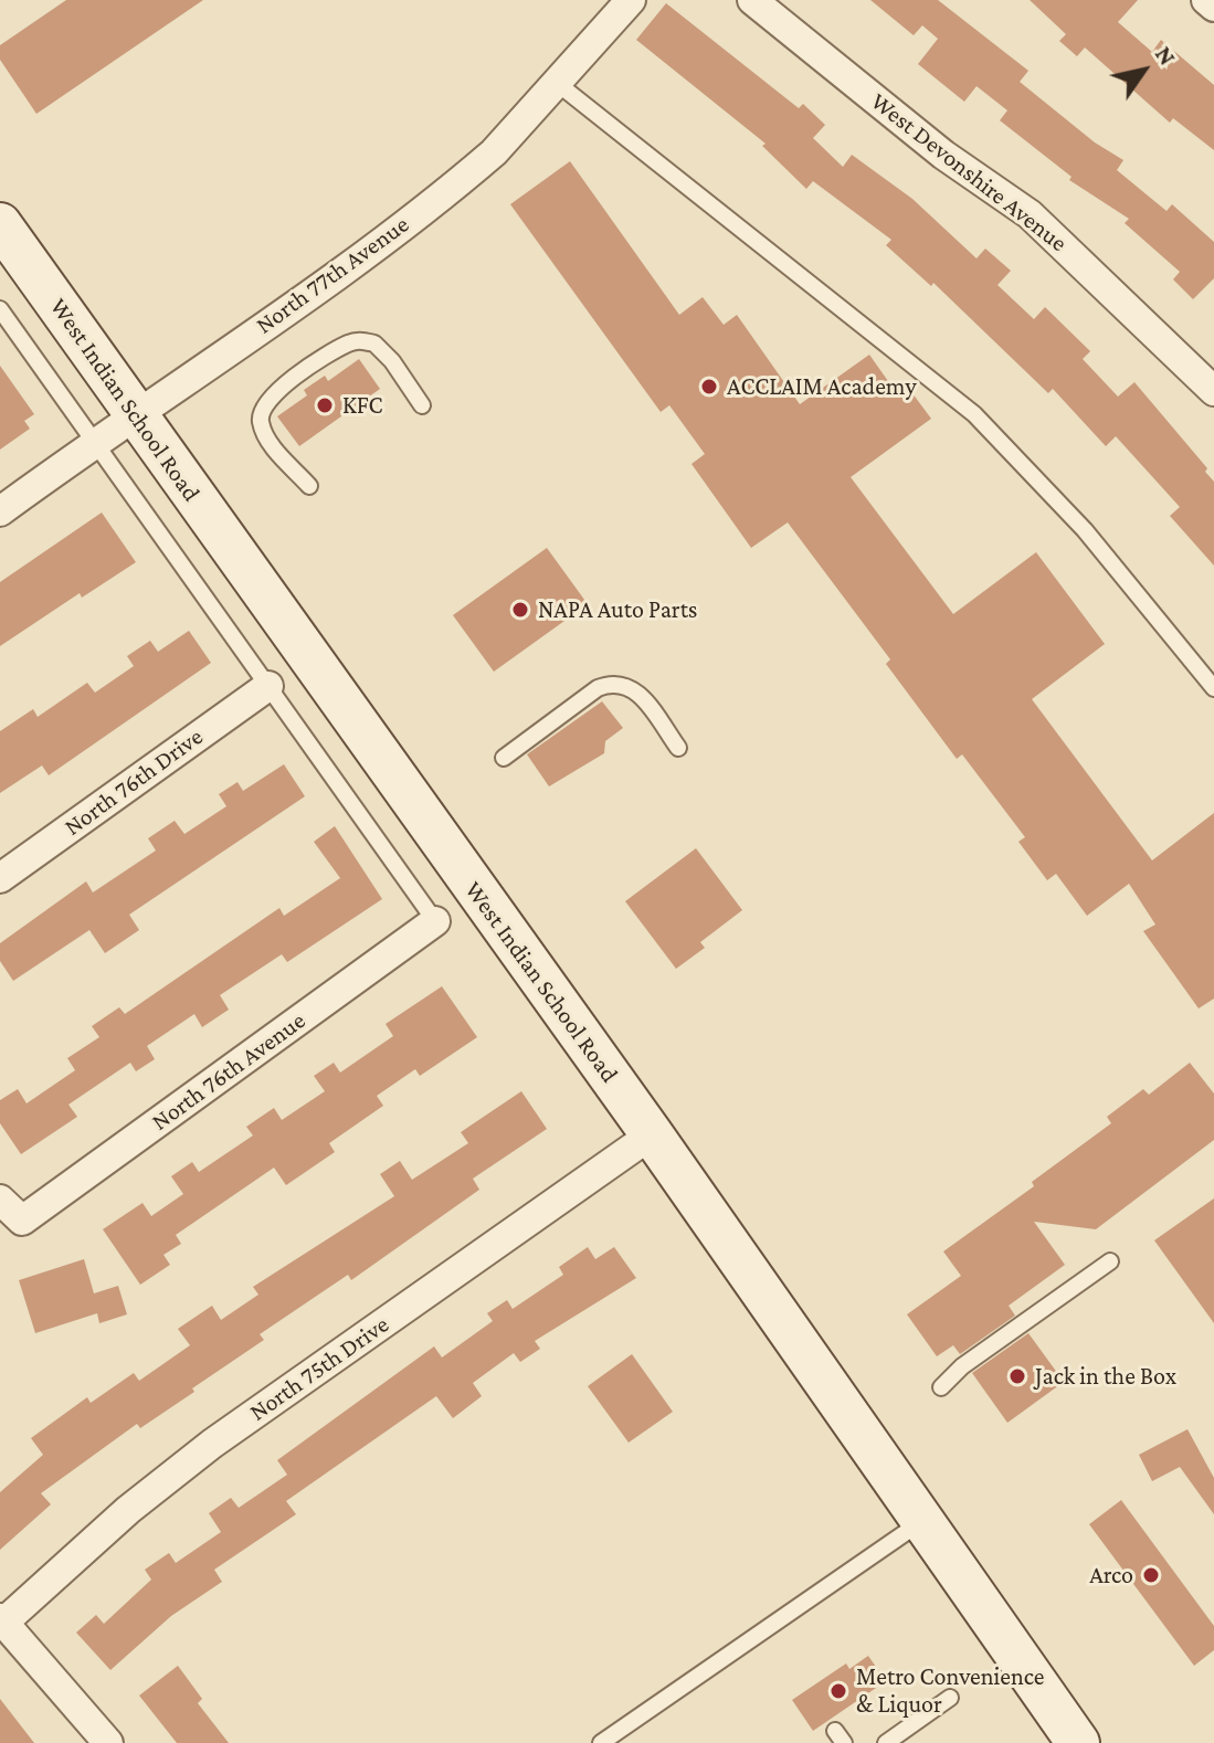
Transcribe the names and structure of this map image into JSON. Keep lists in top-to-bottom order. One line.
{"streets":{"main road":["West Indian School Road"],"street":["West Devonshire Avenue","North 77th Avenue","North 76th Drive","North 76th Avenue","North 75th Drive"]},"crossings":[["North 77th Avenue","West Indian School Road"],["West Indian School Road","North 76th Drive"],["West Indian School Road","North 76th Avenue"],["West Indian School Road","North 75th Drive"]],"places":["ACCLAIM Academy","KFC","NAPA Auto Parts","Jack in the Box","Arco","Metro Convenience & Liquor"],"north":"top right"}
